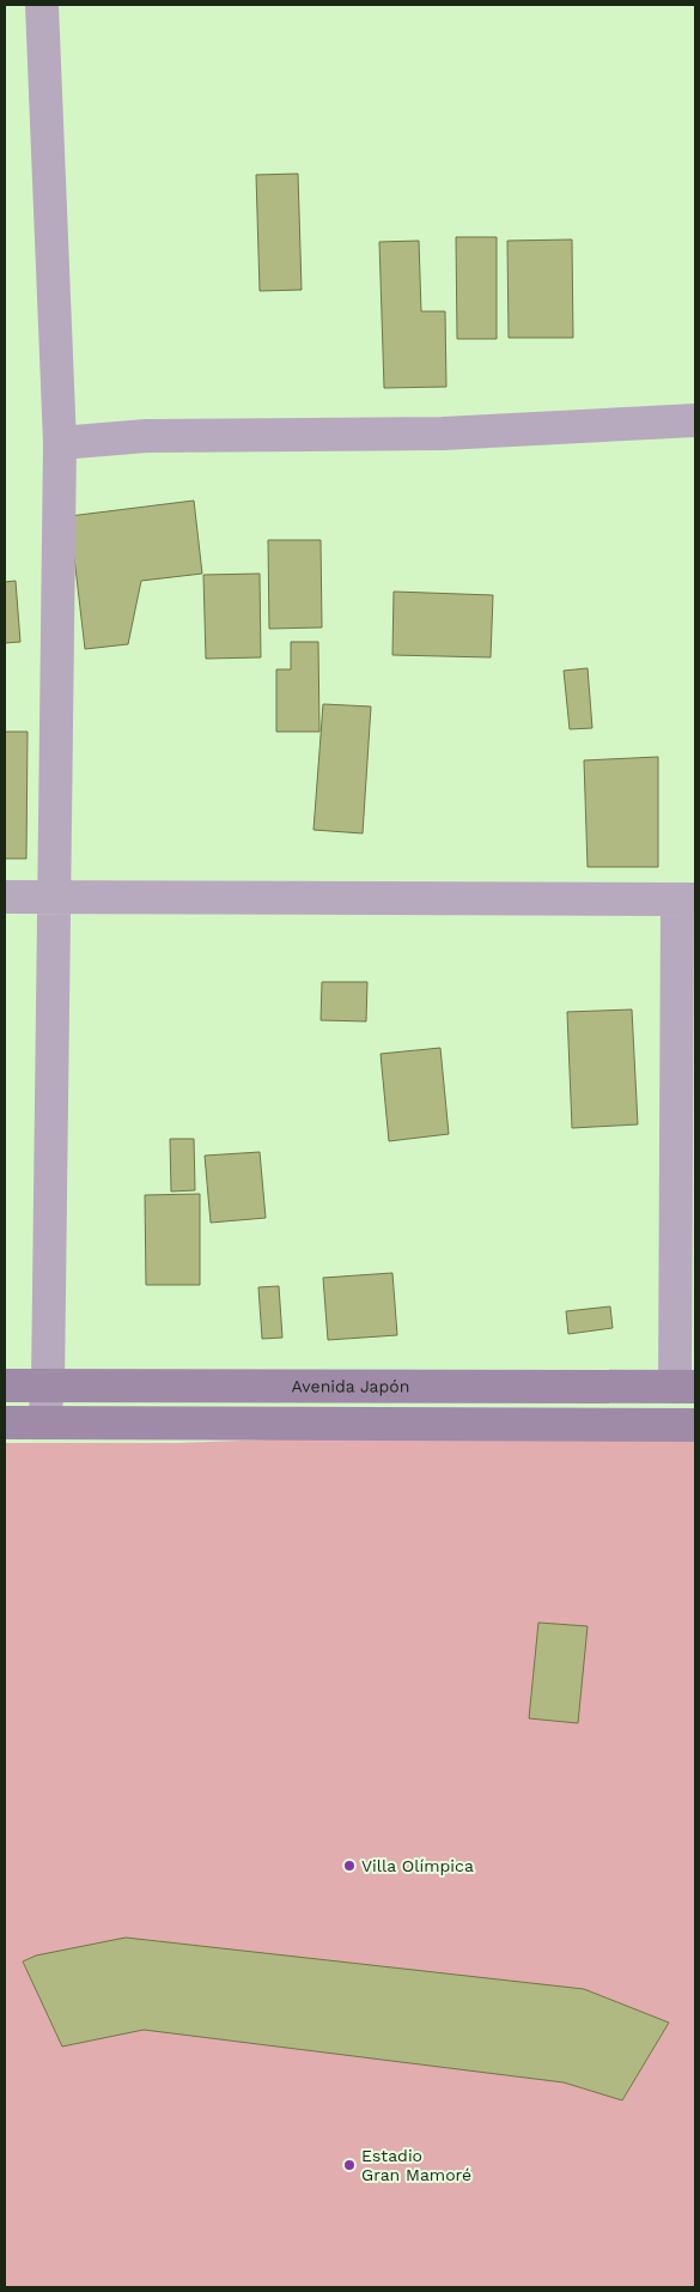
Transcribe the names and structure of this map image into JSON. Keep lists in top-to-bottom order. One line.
{"streets":{"street":["Avenida Japón"]},"places":["Villa Olímpica","Estadio Gran Mamoré"]}
